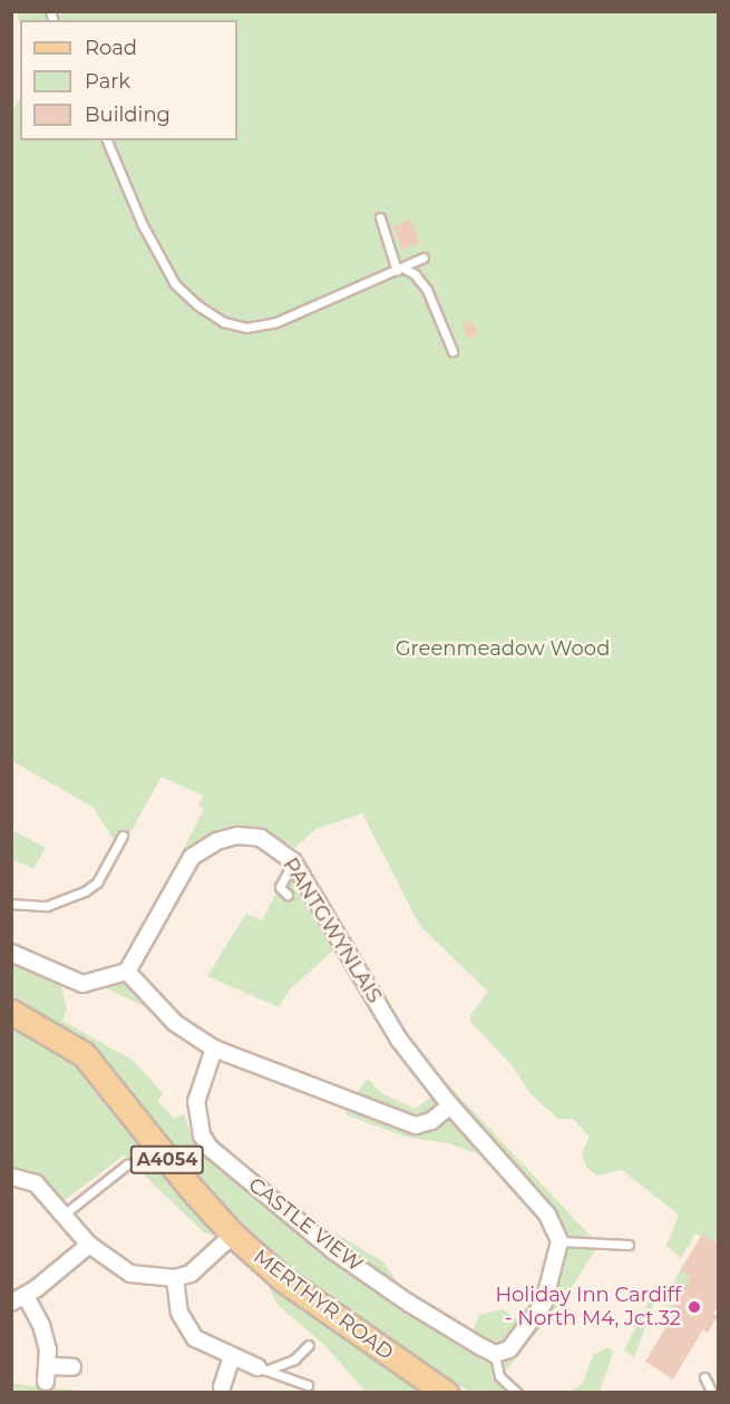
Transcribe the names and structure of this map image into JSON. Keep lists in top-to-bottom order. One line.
{"streets":{"main road":["A4054","MERTHYR ROAD"],"street":["PANTGWYNLAIS","CASTLE VIEW"]},"parks":["Greenmeadow Wood"],"places":["Holiday Inn Cardiff - North M4, Jct.32"],"legend":["Road","Park","Building"]}
